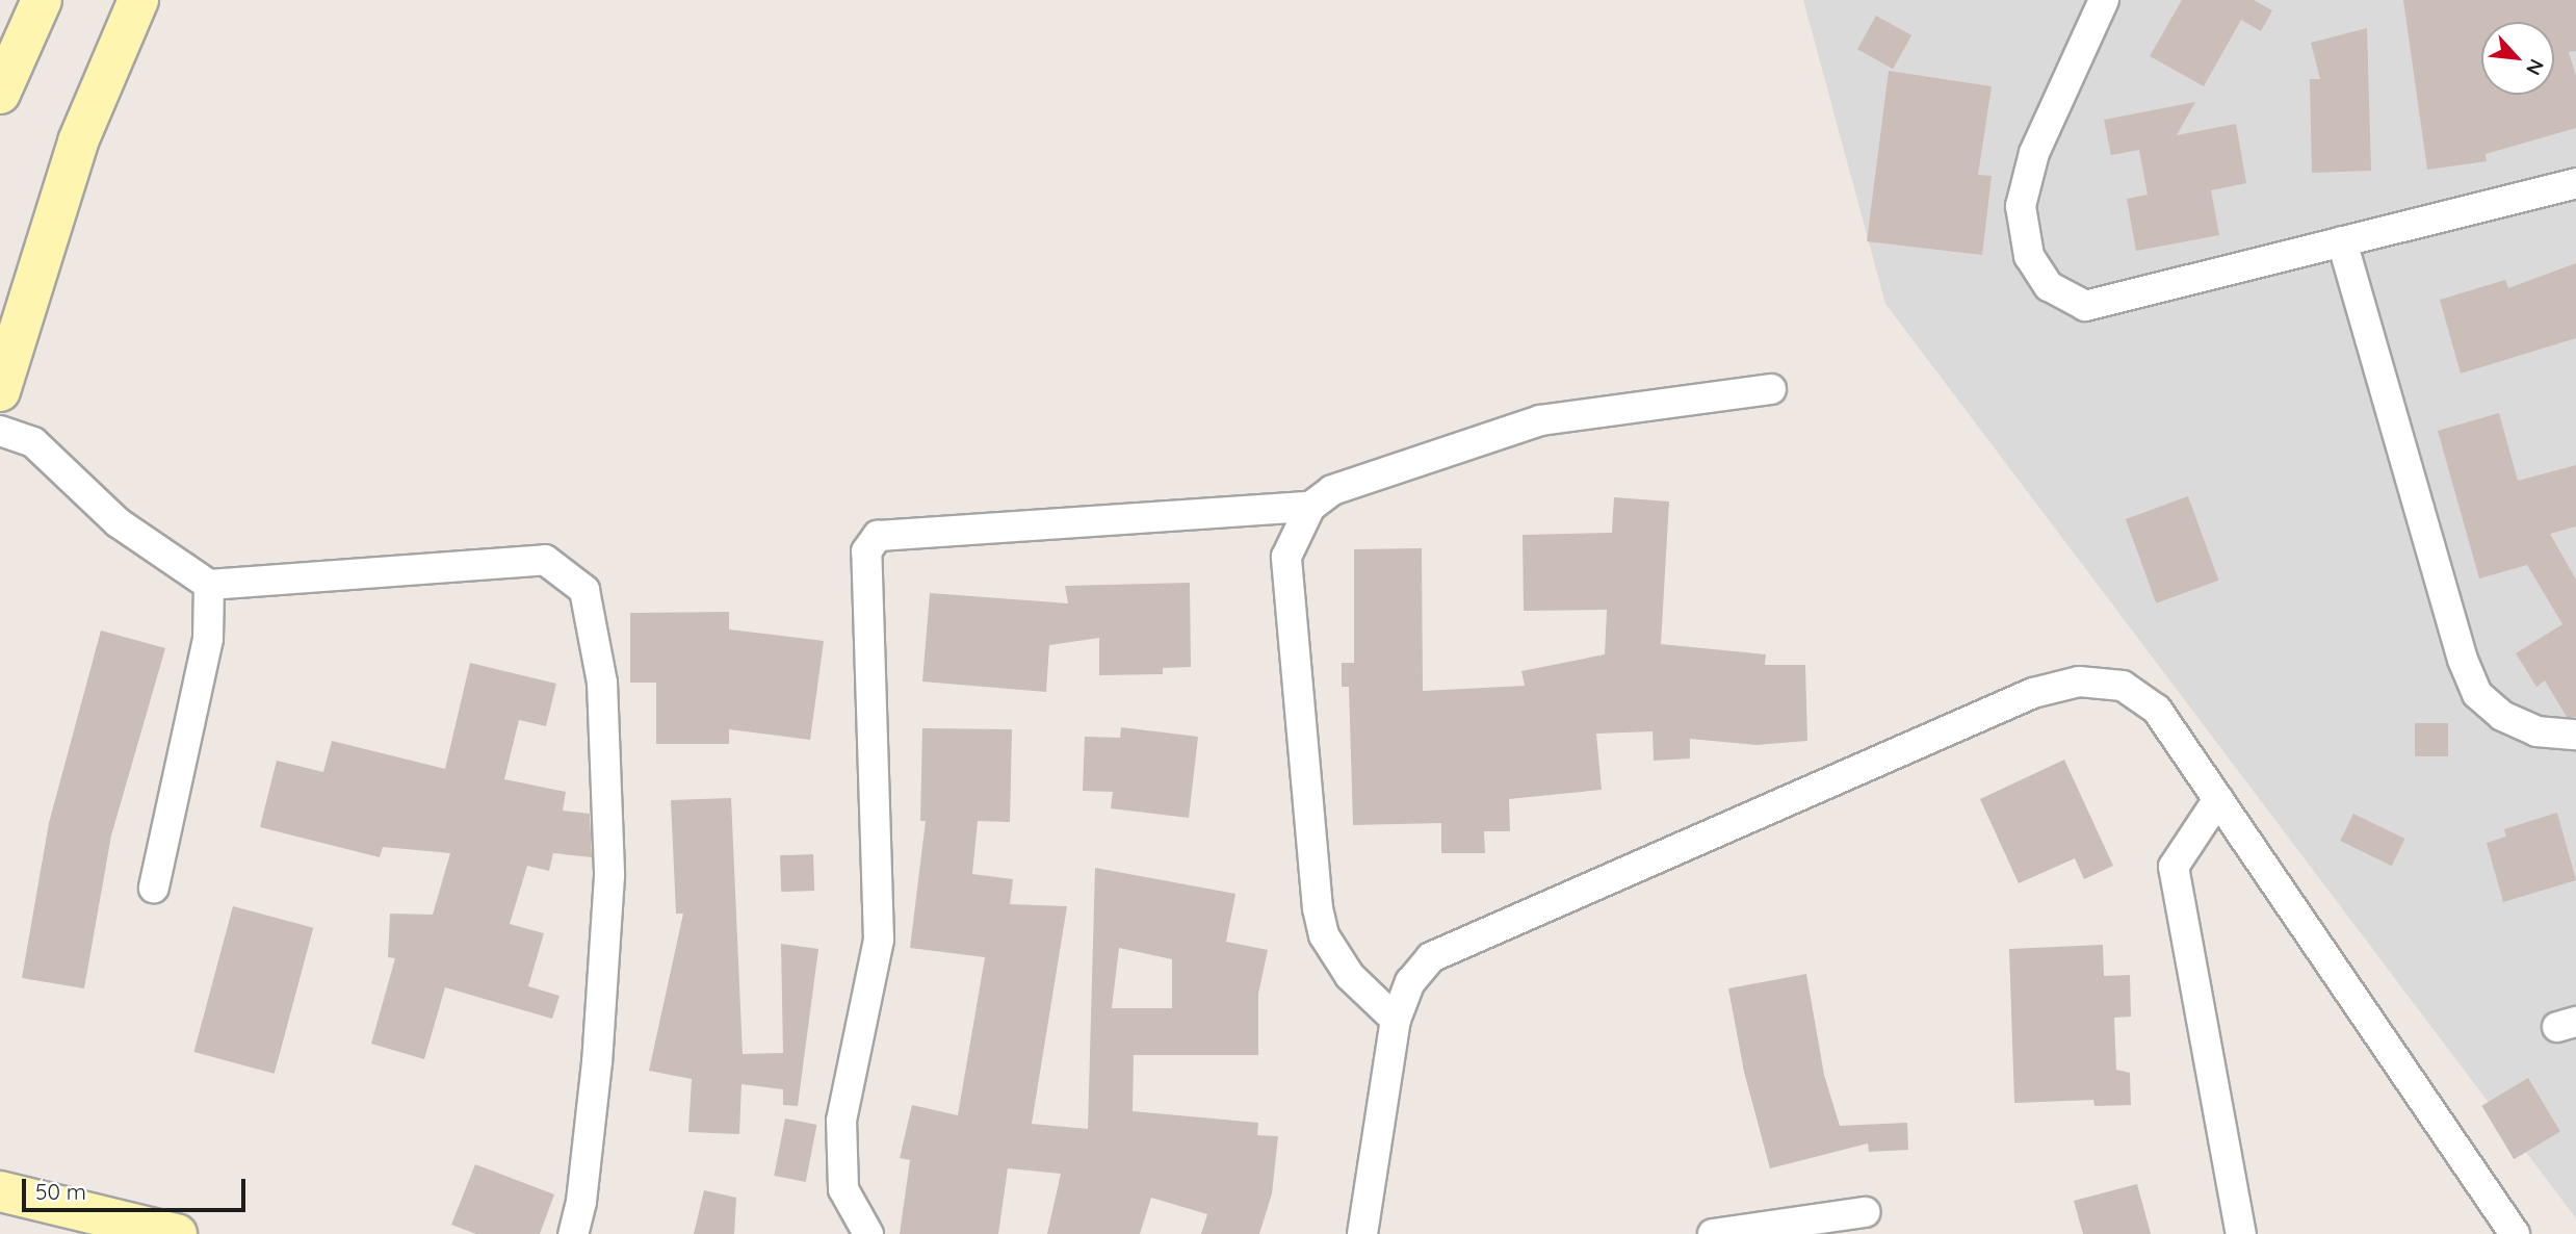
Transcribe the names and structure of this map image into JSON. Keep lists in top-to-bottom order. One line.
{"scale_bar":"50 m","north":"bottom right"}
